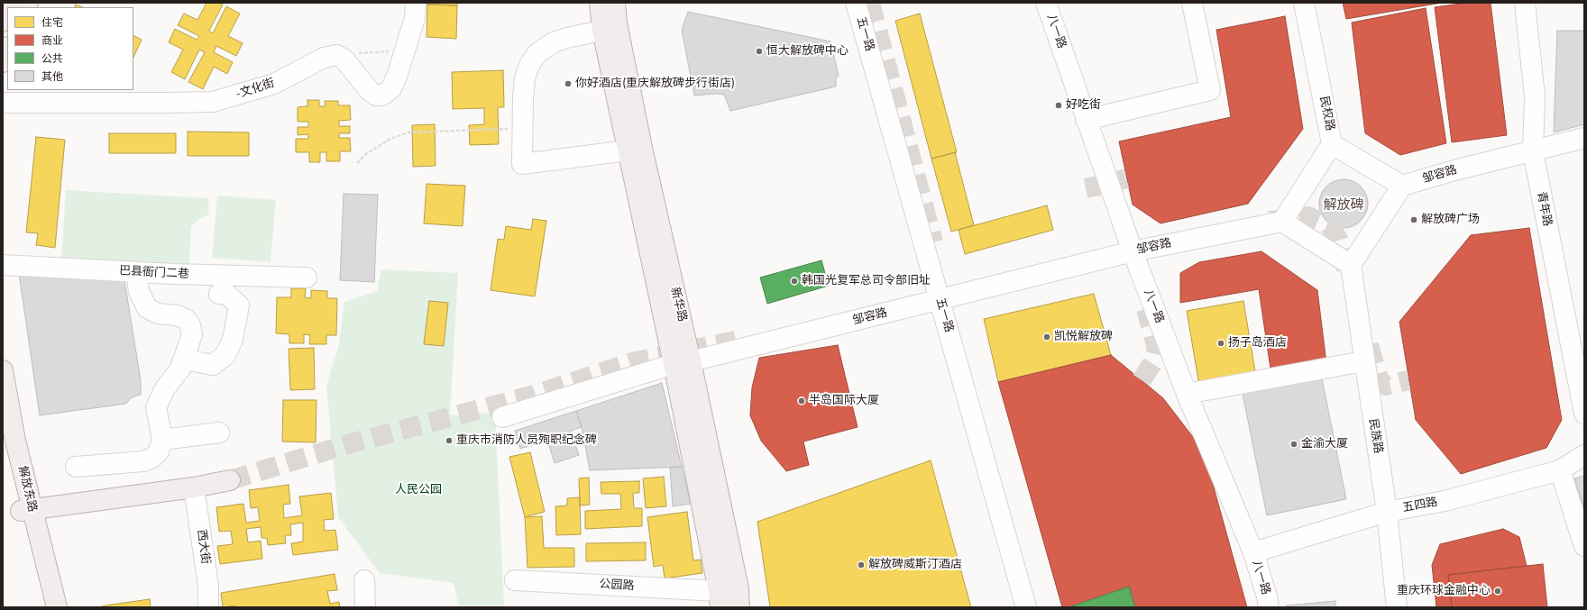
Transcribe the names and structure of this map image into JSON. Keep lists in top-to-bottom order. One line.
{"streets":{"main road":["新华路","解放东路"],"street":["八一路","五一路","-文化街","民权路","邹容路","青年路","巴县衙门二巷","民族路","五四路","西大街","公园路"]},"crossings":[["八一路","邹容路"],["八一路","五四路"],["五一路","邹容路"],["民权路","邹容路"],["邹容路","青年路"],["邹容路","新华路"],["新华路","公园路"],["民族路","五四路"]],"districts":["解放碑"],"parks":["人民公园"],"places":["恒大解放碑中心","你好酒店(重庆解放碑步行街店)","好吃街","解放碑广场","韩国光复军总司令部旧址","凯悦解放碑","扬子岛酒店","半岛国际大厦","重庆市消防人员殉职纪念碑","金渝大厦","解放碑威斯汀酒店","重庆环球金融中心"],"legend":["住宅","商业","公共","其他"]}
